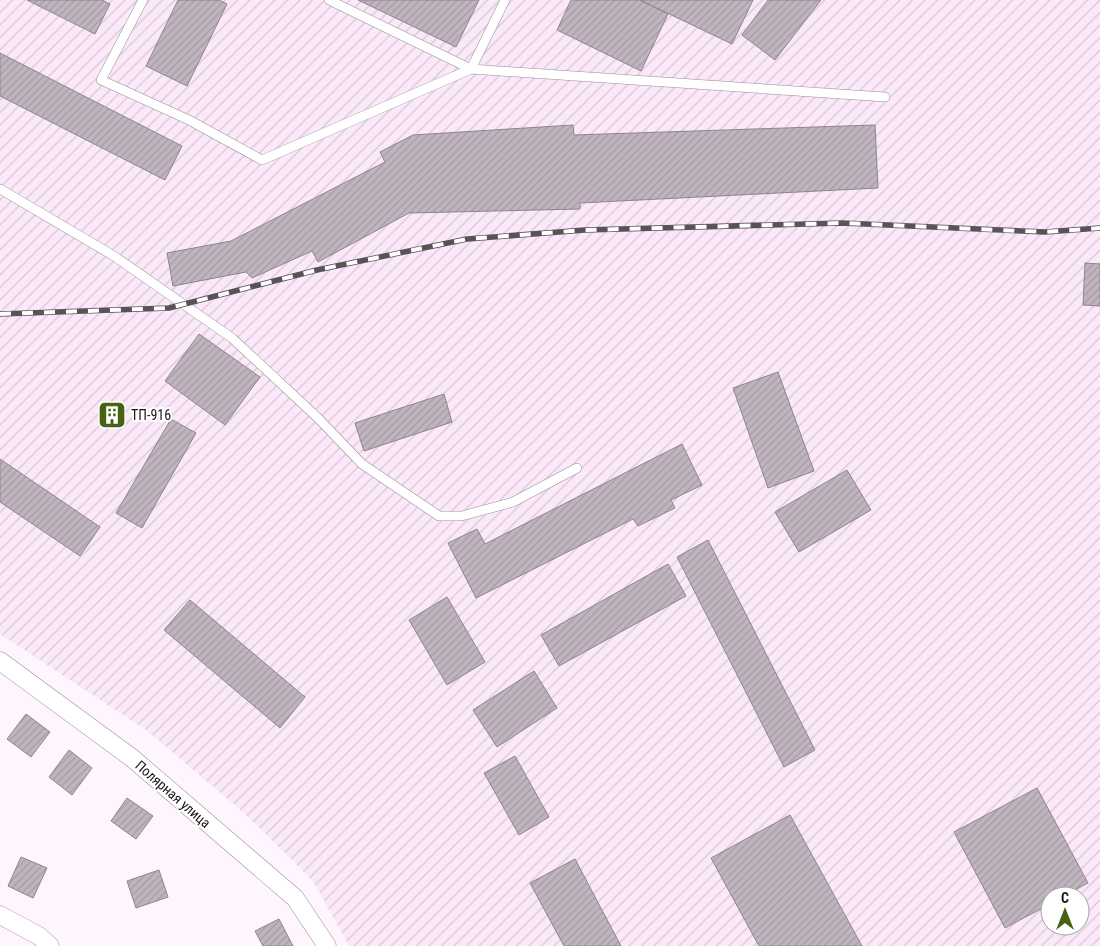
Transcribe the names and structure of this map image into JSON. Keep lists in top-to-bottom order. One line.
{"streets":{"street":["Полярная улица"]},"places":{"building":["ТП-916"]},"north":"top"}
